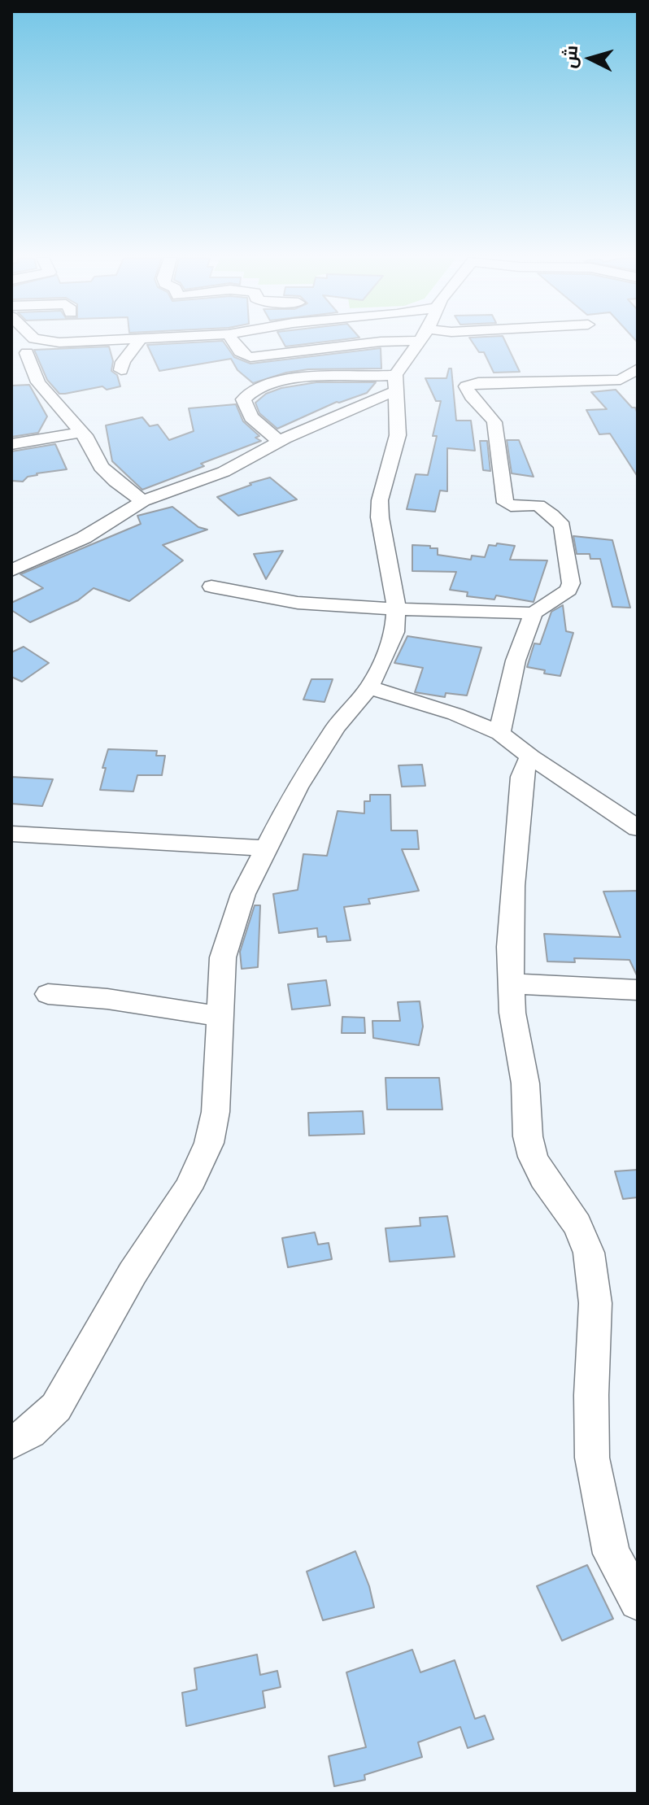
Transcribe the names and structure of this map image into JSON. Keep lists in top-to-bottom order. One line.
{"north":"left"}
